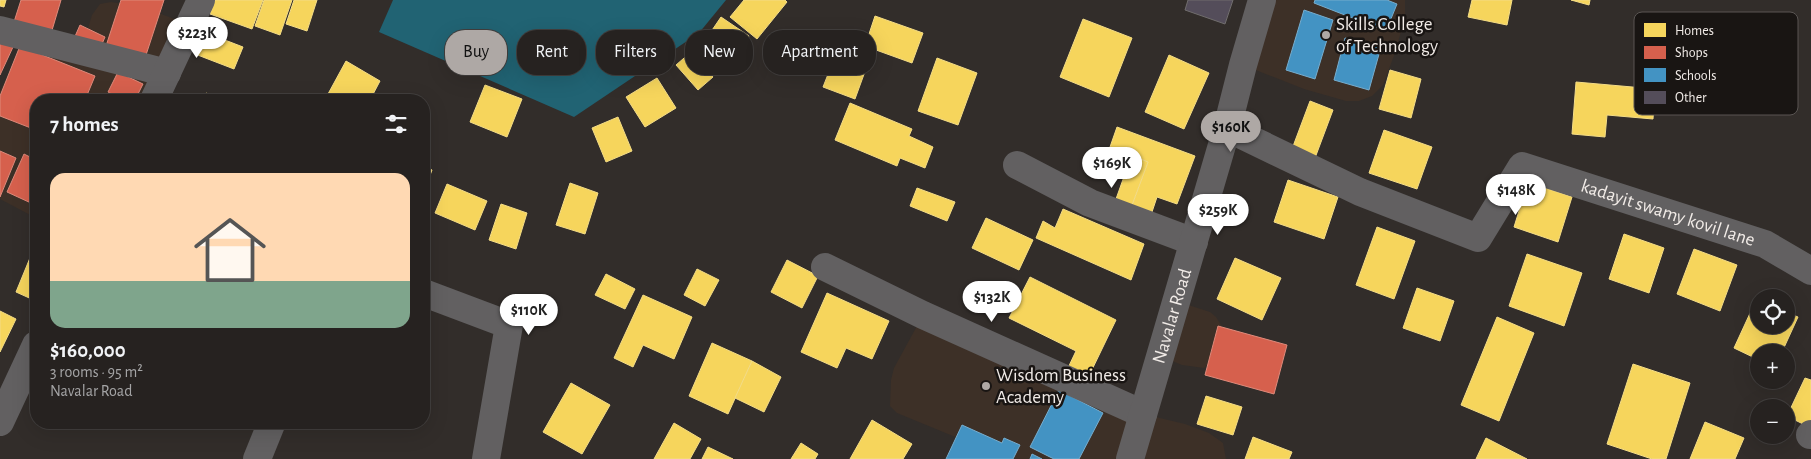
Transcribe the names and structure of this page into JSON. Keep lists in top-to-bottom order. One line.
{"streets":{"street":["kadayit swamy kovil lane","Navalar Road"]},"crossings":[["kadayit swamy kovil lane","Navalar Road"]],"places":["Skills College of Technology","Wisdom Business Academy"],"legend":["Homes","Shops","Schools","Other"],"page":{"price":["$223K","$160K","$169K","$148K","$259K","$132K","$110K"],"chip":["Buy","Rent","Filters","New","Apartment"],"heading":"7 homes","list":[{"name":"$160,000","note":"3 rooms · 95 m² · Navalar Road"}],"map_buttons":["+","−"]}}
